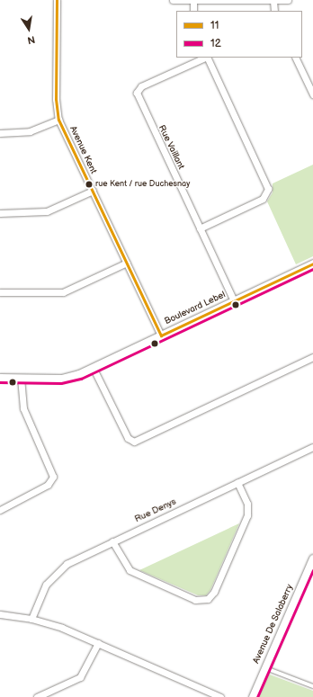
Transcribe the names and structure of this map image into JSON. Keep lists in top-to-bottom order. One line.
{"streets":{"street":["Rue Vaillant","Avenue Kent","Boulevard Lebel","Rue Denys","Avenue De Salaberry"]},"crossings":[["Rue Vaillant","Boulevard Lebel"],["Avenue Kent","Boulevard Lebel"]],"places":["rue Kent / rue Duchesnay"],"lines":["transit line 11","transit line 12"],"legend":["11","12"],"north":"bottom"}
